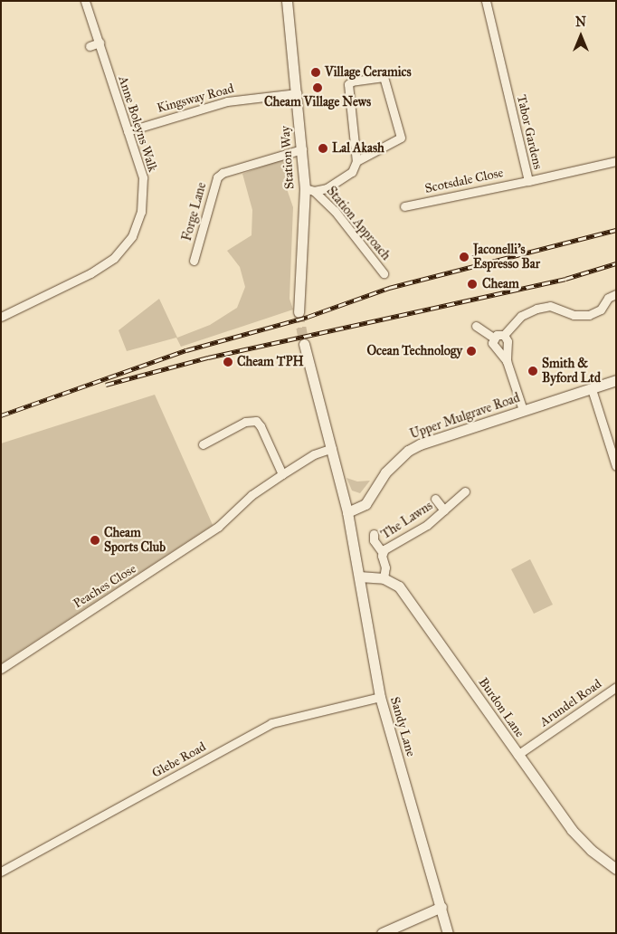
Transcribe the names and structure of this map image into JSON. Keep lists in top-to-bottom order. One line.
{"streets":{"street":["Kingsway Road","Anne Boleyns Walk","Tabor Gardens","Station Way","Scotsdale Close","Forge Lane","Station Approach","Upper Mulgrave Road","The Lawns","Peaches Close","Arundel Road","Burdon Lane","Sandy Lane","Glebe Road"]},"crossings":[["Kingsway Road","Anne Boleyns Walk"],["Kingsway Road","Station Way"],["Tabor Gardens","Scotsdale Close"],["Station Way","Forge Lane"],["Station Way","Station Approach"],["Upper Mulgrave Road","Sandy Lane"],["The Lawns","Burdon Lane"],["Arundel Road","Burdon Lane"],["Sandy Lane","Glebe Road"]],"places":["Village Ceramics","Cheam Village News","Lal Akash","Jaconelli's Espresso Bar","Cheam","Ocean Technology","Cheam TPH","Smith & Byford Ltd","Cheam Sports Club"],"north":"top"}
